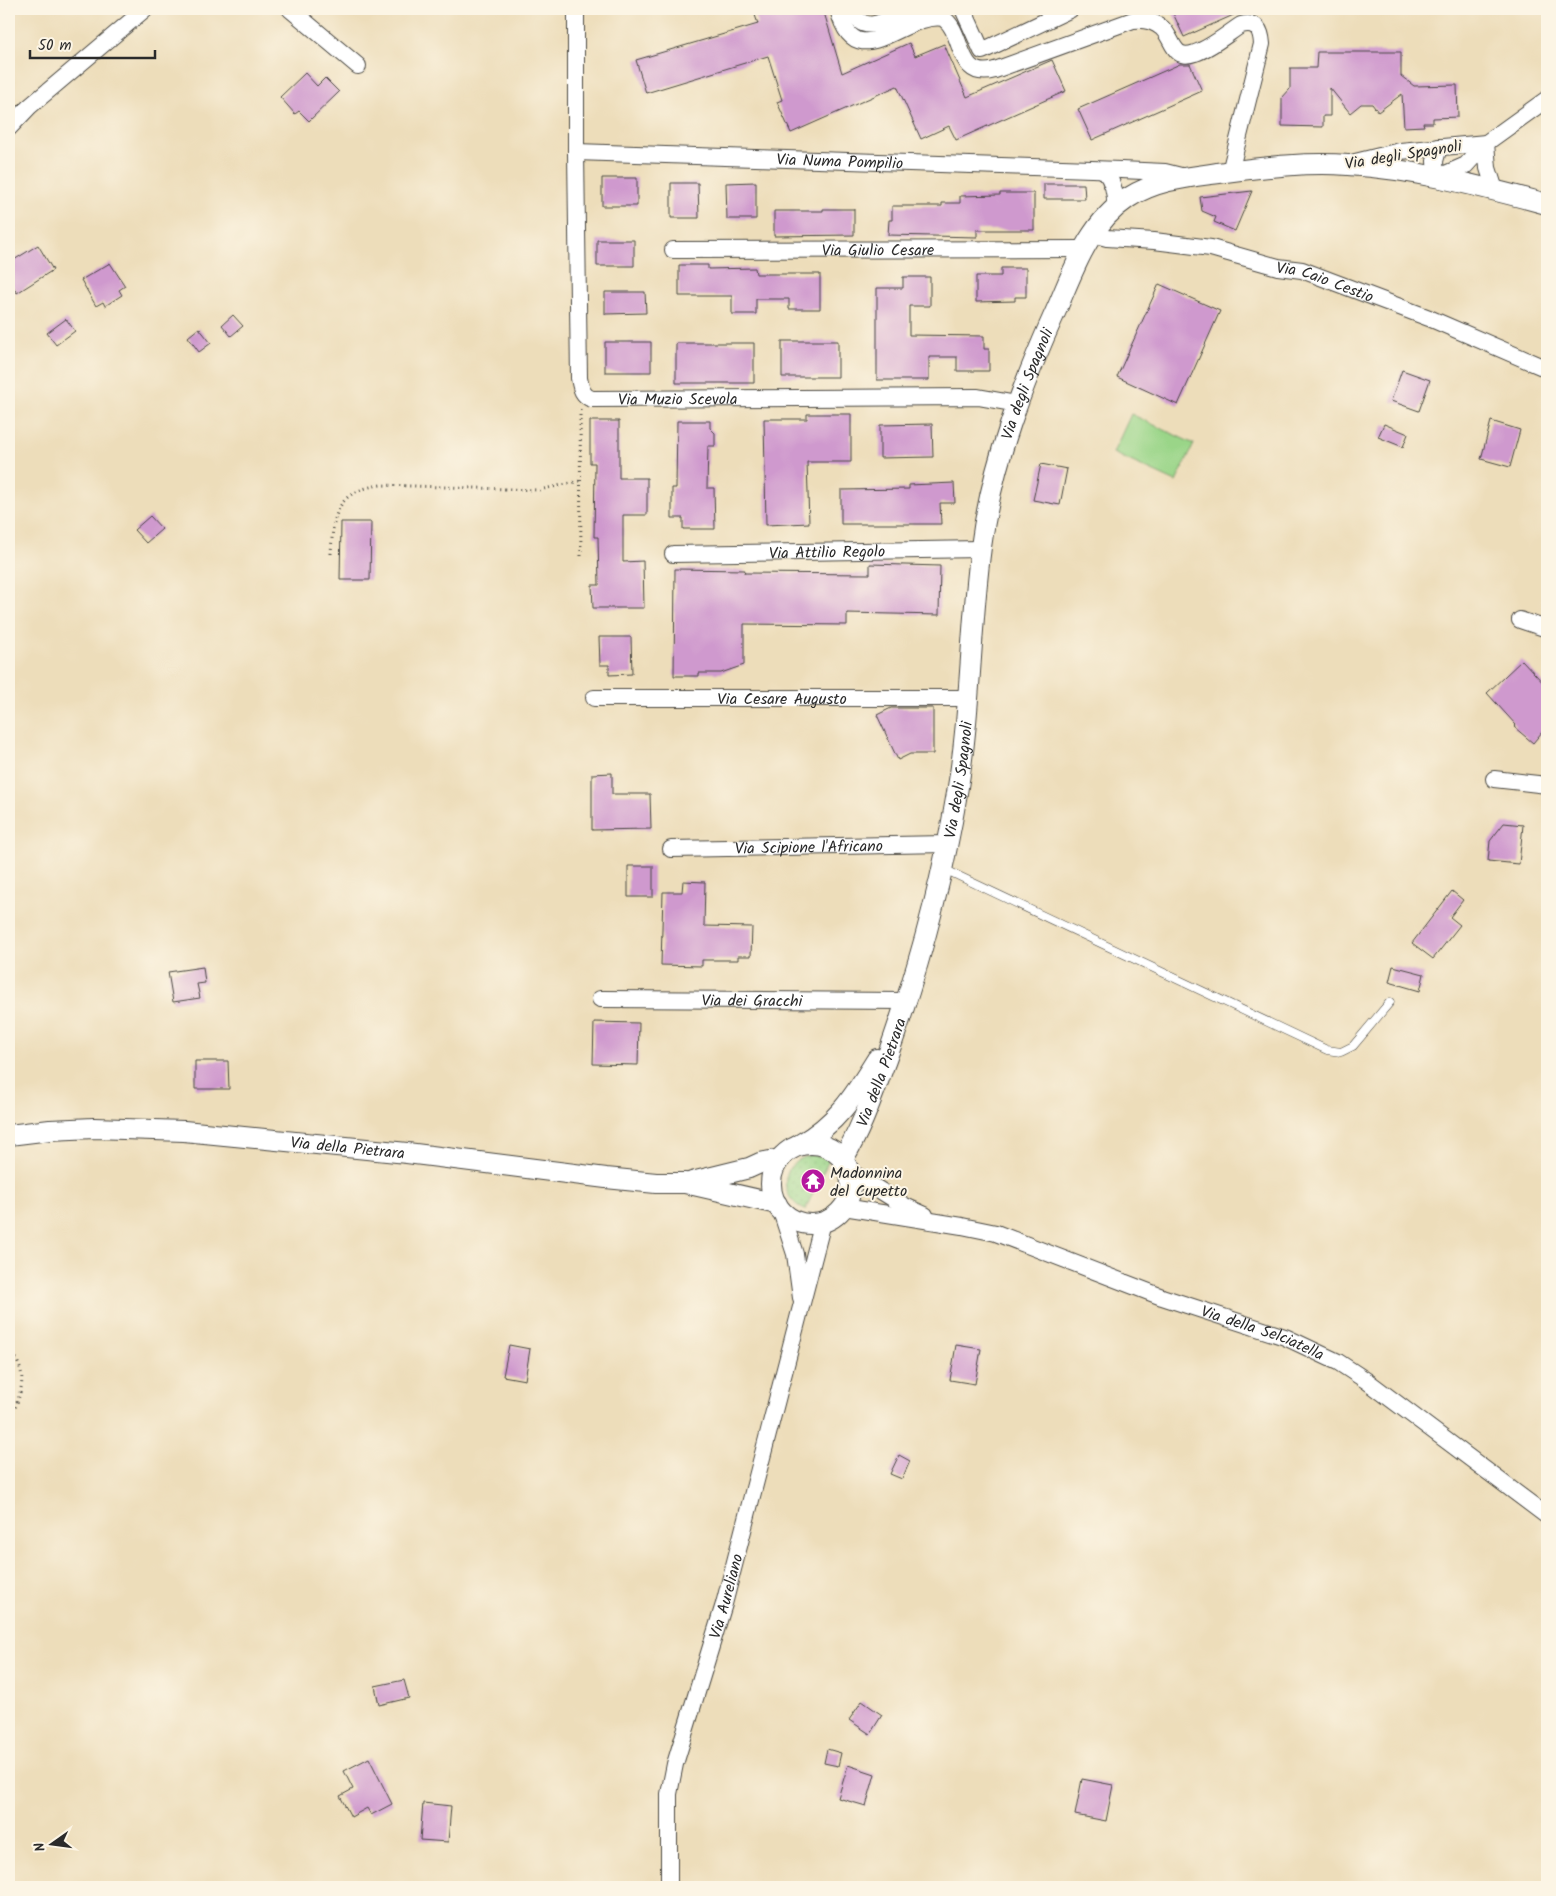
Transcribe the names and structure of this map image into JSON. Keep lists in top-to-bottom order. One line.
{"streets":{"street":["Via degli Spagnoli","Via Numa Pompilio","Via Giulio Cesare","Via Caio Cestio","Via Muzio Scevola","Via Attilio Regolo","Via Cesare Augusto","Via Scipione l'Africano","Via dei Gracchi","Via della Pietrara","Via della Selciatella","Via Aureliano"]},"crossings":[["Via degli Spagnoli","Via Numa Pompilio"],["Via degli Spagnoli","Via Giulio Cesare"],["Via degli Spagnoli","Via Caio Cestio"],["Via degli Spagnoli","Via Muzio Scevola"],["Via degli Spagnoli","Via Attilio Regolo"],["Via degli Spagnoli","Via Cesare Augusto"],["Via degli Spagnoli","Via Scipione l'Africano"],["Via degli Spagnoli","Via dei Gracchi"],["Via degli Spagnoli","Via della Pietrara"],["Via Numa Pompilio","Via Muzio Scevola"],["Via Giulio Cesare","Via Caio Cestio"],["Via della Pietrara","Via della Selciatella"],["Via della Pietrara","Via Aureliano"],["Via della Selciatella","Via Aureliano"]],"places":{"temple":["Madonnina del Cupetto"]},"scale_bar":"50 m","north":"left"}
